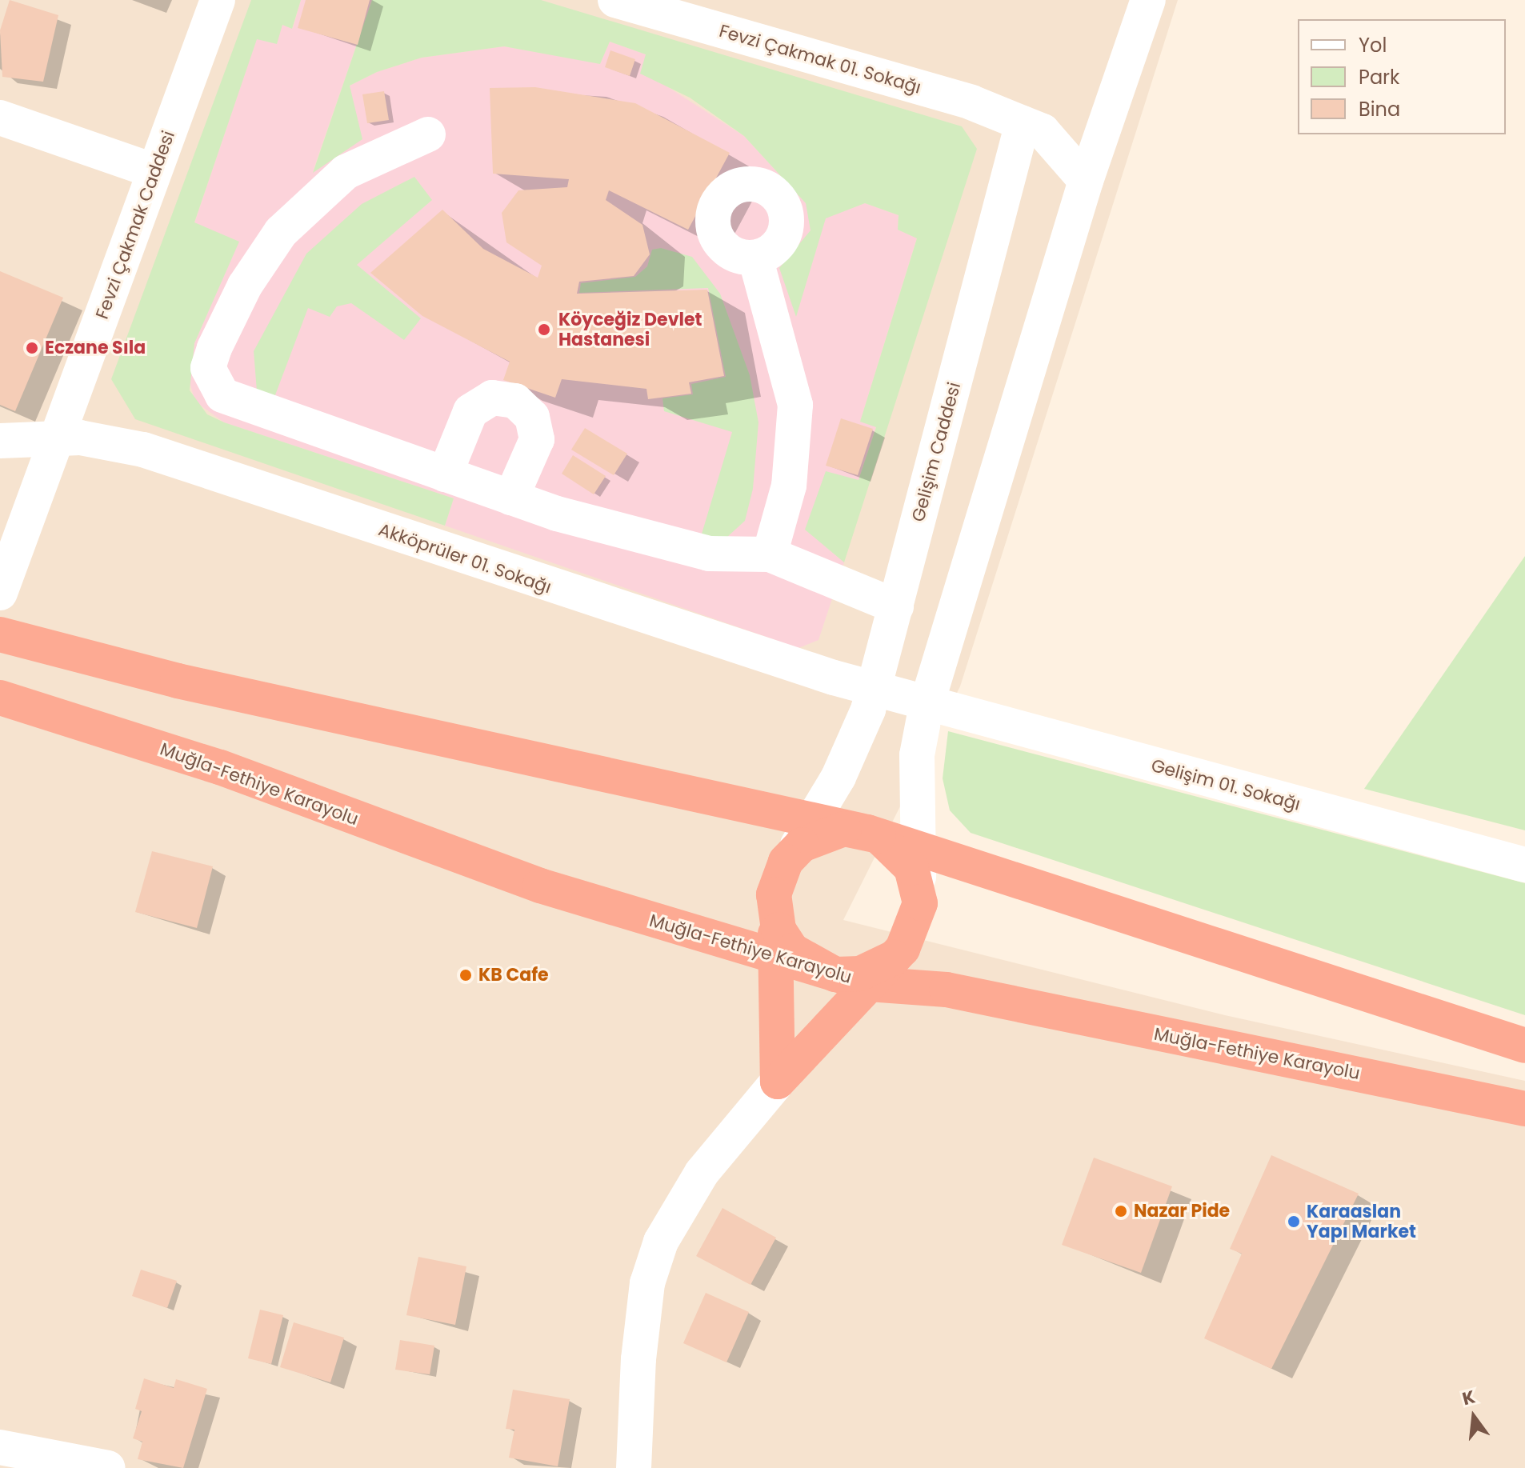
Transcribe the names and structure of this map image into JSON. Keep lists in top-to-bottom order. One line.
{"streets":{"highway":["Muğla-Fethiye Karayolu"],"street":["Fevzi Çakmak 01. Sokağı","Fevzi Çakmak Caddesi","Gelişim Caddesi","Akköprüler 01. Sokağı","Gelişim 01. Sokağı"]},"crossings":[["Fevzi Çakmak 01. Sokağı","Gelişim Caddesi"],["Fevzi Çakmak Caddesi","Akköprüler 01. Sokağı"],["Gelişim Caddesi","Akköprüler 01. Sokağı"],["Gelişim Caddesi","Muğla-Fethiye Karayolu"],["Akköprüler 01. Sokağı","Gelişim 01. Sokağı"]],"places":["Köyceğiz Devlet Hastanesi","Eczane Sıla","KB Cafe","Nazar Pide","Karaaslan Yapı Market"],"legend":["Yol","Park","Bina"],"north":"top"}
